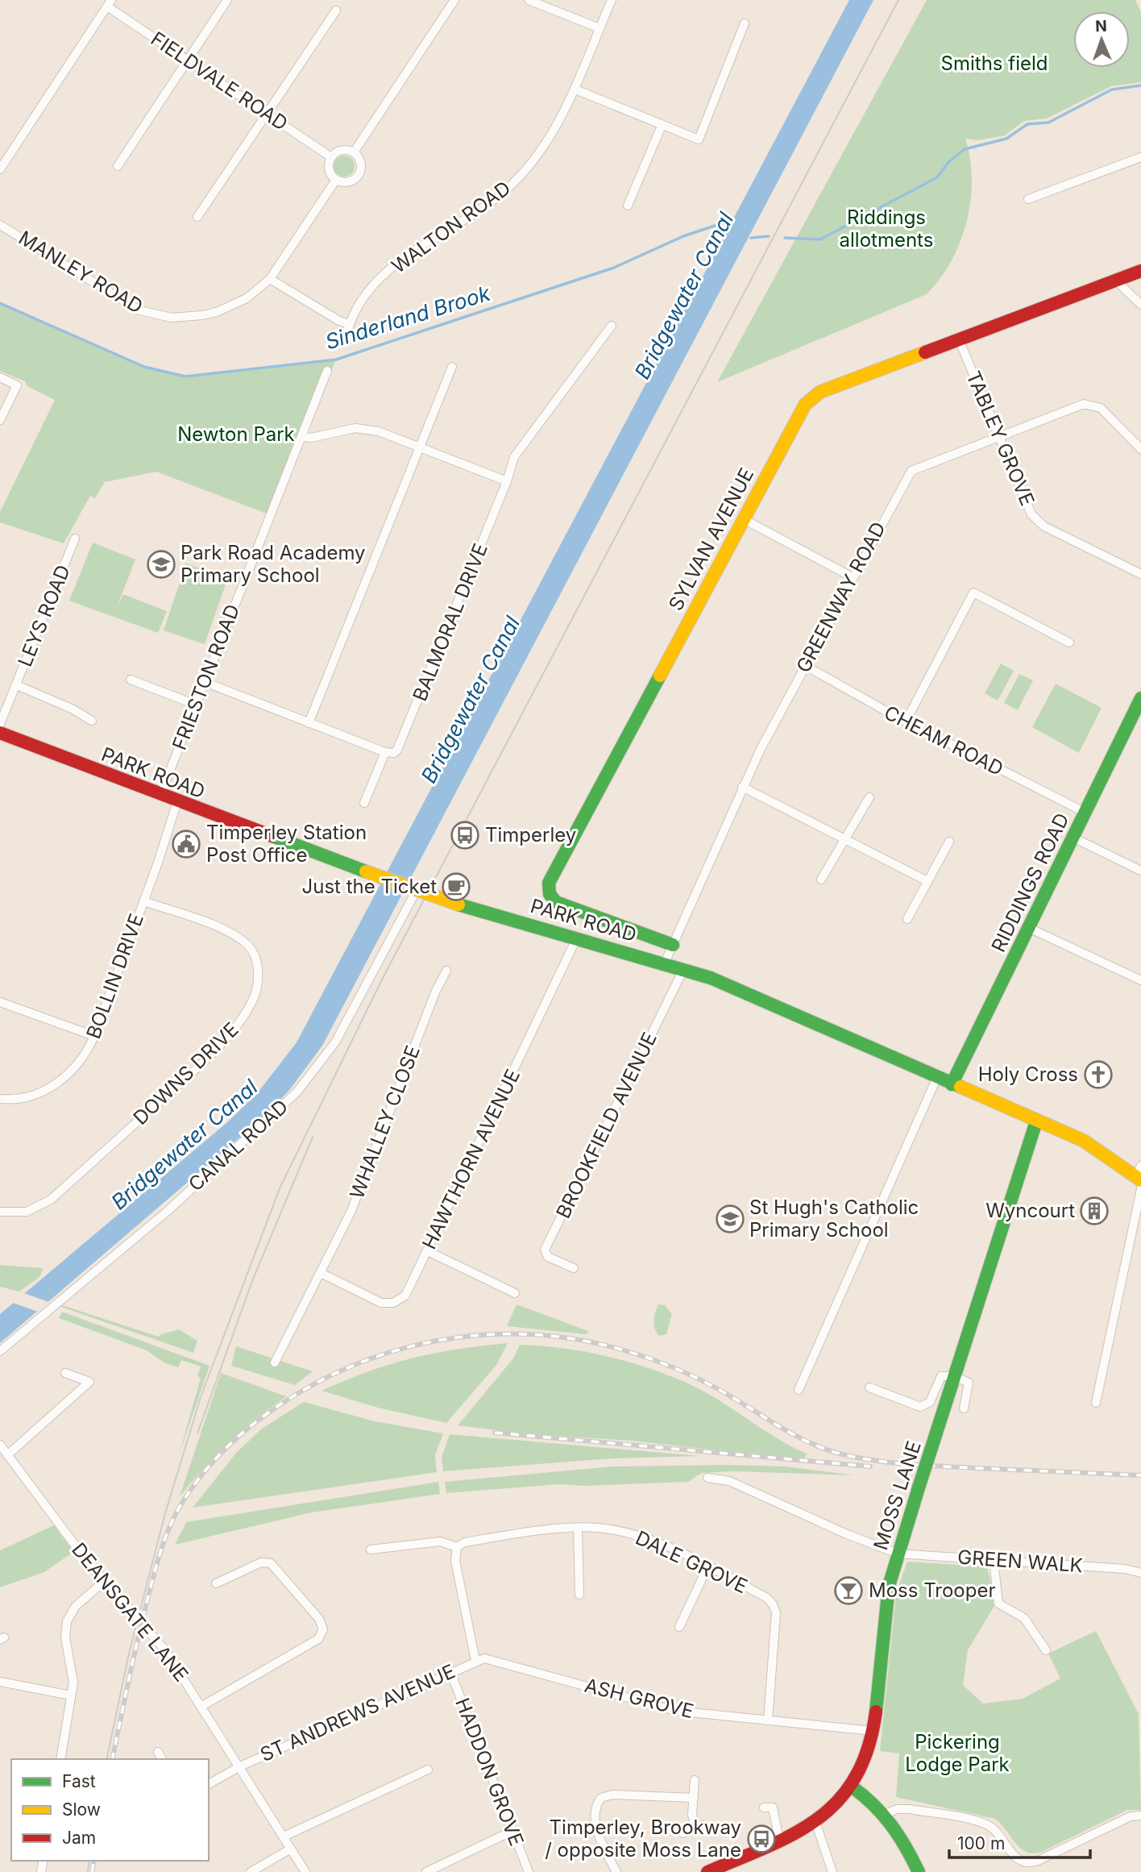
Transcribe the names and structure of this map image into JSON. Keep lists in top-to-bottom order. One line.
{"streets":{"street":["FIELDVALE ROAD","WALTON ROAD","MANLEY ROAD","TABLEY GROVE","SYLVAN AVENUE","GREENWAY ROAD","LEYS ROAD","BALMORAL DRIVE","FRIESTON ROAD","CHEAM ROAD","PARK ROAD","RIDDINGS ROAD","BOLLIN DRIVE","DOWNS DRIVE","WHALLEY CLOSE","BROOKFIELD AVENUE","CANAL ROAD","HAWTHORN AVENUE","MOSS LANE","GREEN WALK","DALE GROVE","DEANSGATE LANE","ASH GROVE","ST ANDREWS AVENUE","HADDON GROVE"]},"crossings":[["FIELDVALE ROAD","MANLEY ROAD"],["WALTON ROAD","MANLEY ROAD"],["TABLEY GROVE","SYLVAN AVENUE"],["TABLEY GROVE","GREENWAY ROAD"],["SYLVAN AVENUE","GREENWAY ROAD"],["GREENWAY ROAD","CHEAM ROAD"],["GREENWAY ROAD","PARK ROAD"],["FRIESTON ROAD","PARK ROAD"],["CHEAM ROAD","RIDDINGS ROAD"],["PARK ROAD","RIDDINGS ROAD"],["PARK ROAD","BOLLIN DRIVE"],["PARK ROAD","BROOKFIELD AVENUE"],["PARK ROAD","CANAL ROAD"],["PARK ROAD","HAWTHORN AVENUE"],["PARK ROAD","MOSS LANE"],["BOLLIN DRIVE","DOWNS DRIVE"],["WHALLEY CLOSE","HAWTHORN AVENUE"],["MOSS LANE","GREEN WALK"],["MOSS LANE","ASH GROVE"],["DALE GROVE","ASH GROVE"],["DEANSGATE LANE","ST ANDREWS AVENUE"],["ASH GROVE","ST ANDREWS AVENUE"],["ST ANDREWS AVENUE","HADDON GROVE"]],"water":["Bridgewater Canal","Sinderland Brook"],"parks":["Smiths field","Riddings allotments","Newton Park","Pickering Lodge Park"],"places":{"school or university":["Park Road Academy Primary School","St Hugh's Catholic Primary School"],"bus stop":["Timperley","Timperley, Brookway / opposite Moss Lane"],"public building":["Timperley Station Post Office"],"cafe":["Just the Ticket"],"church":["Holy Cross"],"building":["Wyncourt"],"bar":["Moss Trooper"]},"legend":["Fast","Slow","Jam"],"scale_bar":"100 m","north":"top"}
